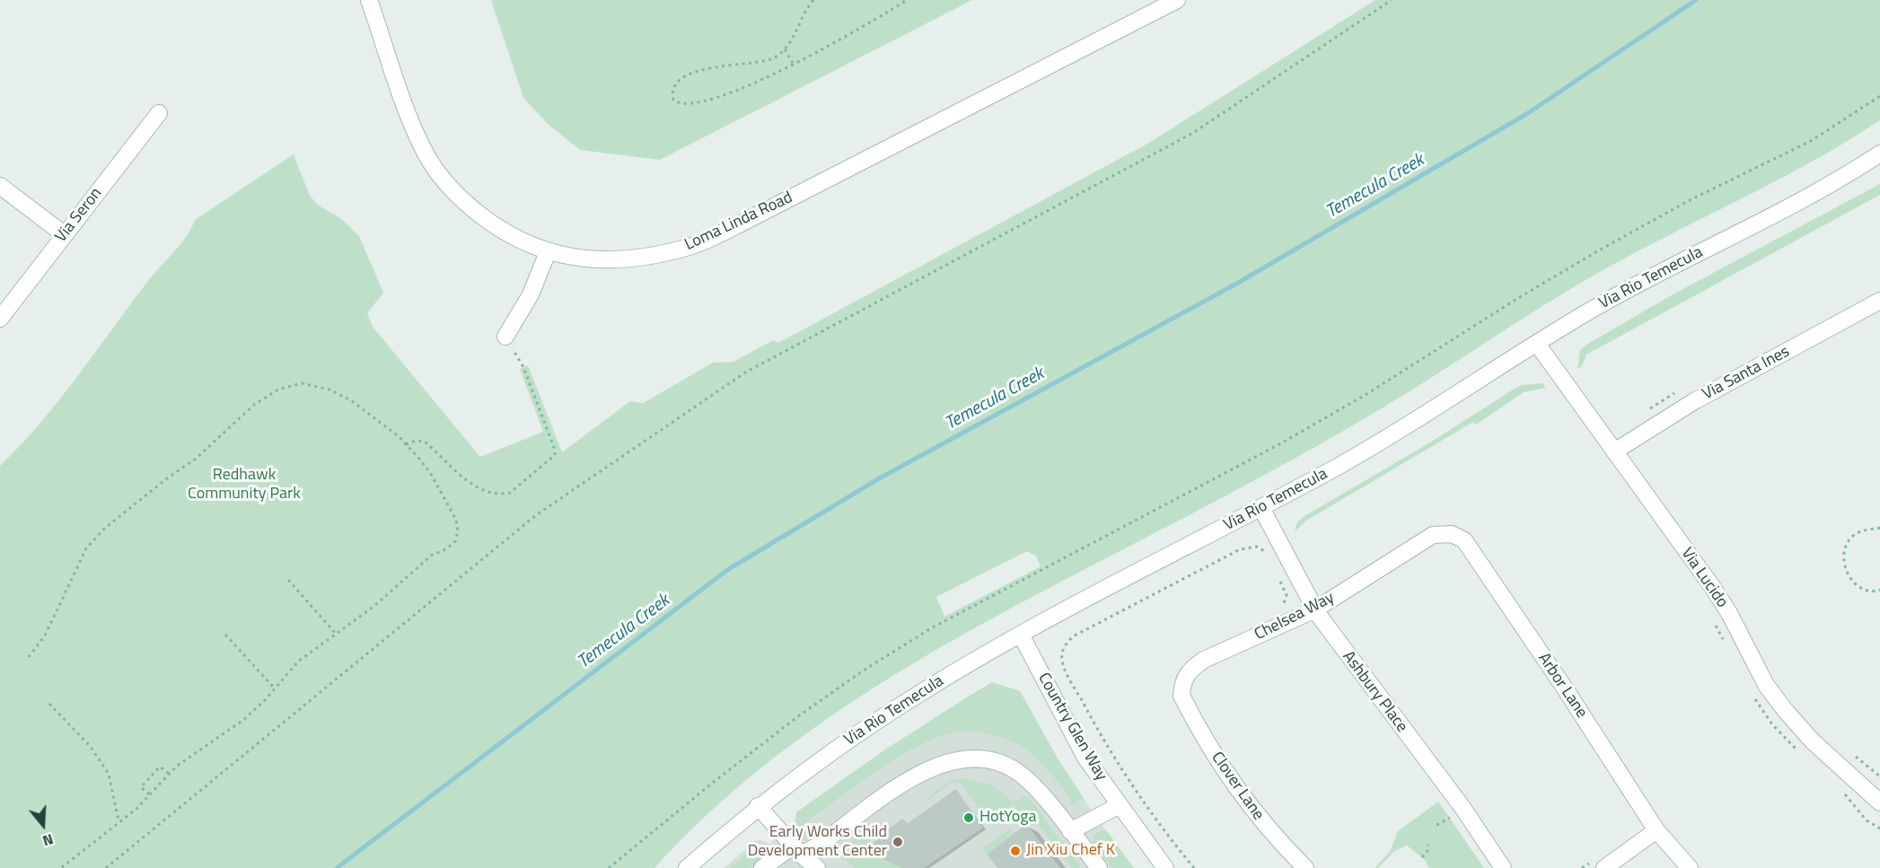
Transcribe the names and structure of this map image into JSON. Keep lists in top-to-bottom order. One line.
{"streets":{"street":["Via Seron","Loma Linda Road","Via Rio Temecula","Via Santa Ines","Via Lucido","Chelsea Way","Arbor Lane","Ashbury Place","Country Glen Way","Clover Lane"]},"crossings":[["Via Rio Temecula","Via Lucido"],["Via Rio Temecula","Ashbury Place"],["Via Rio Temecula","Country Glen Way"],["Via Santa Ines","Via Lucido"],["Chelsea Way","Arbor Lane"],["Chelsea Way","Ashbury Place"],["Chelsea Way","Clover Lane"]],"water":["Temecula Creek"],"parks":["Redhawk Community Park"],"places":["HotYoga","Early Works Child Development Center","Jin Xiu Chef K"],"north":"bottom"}
